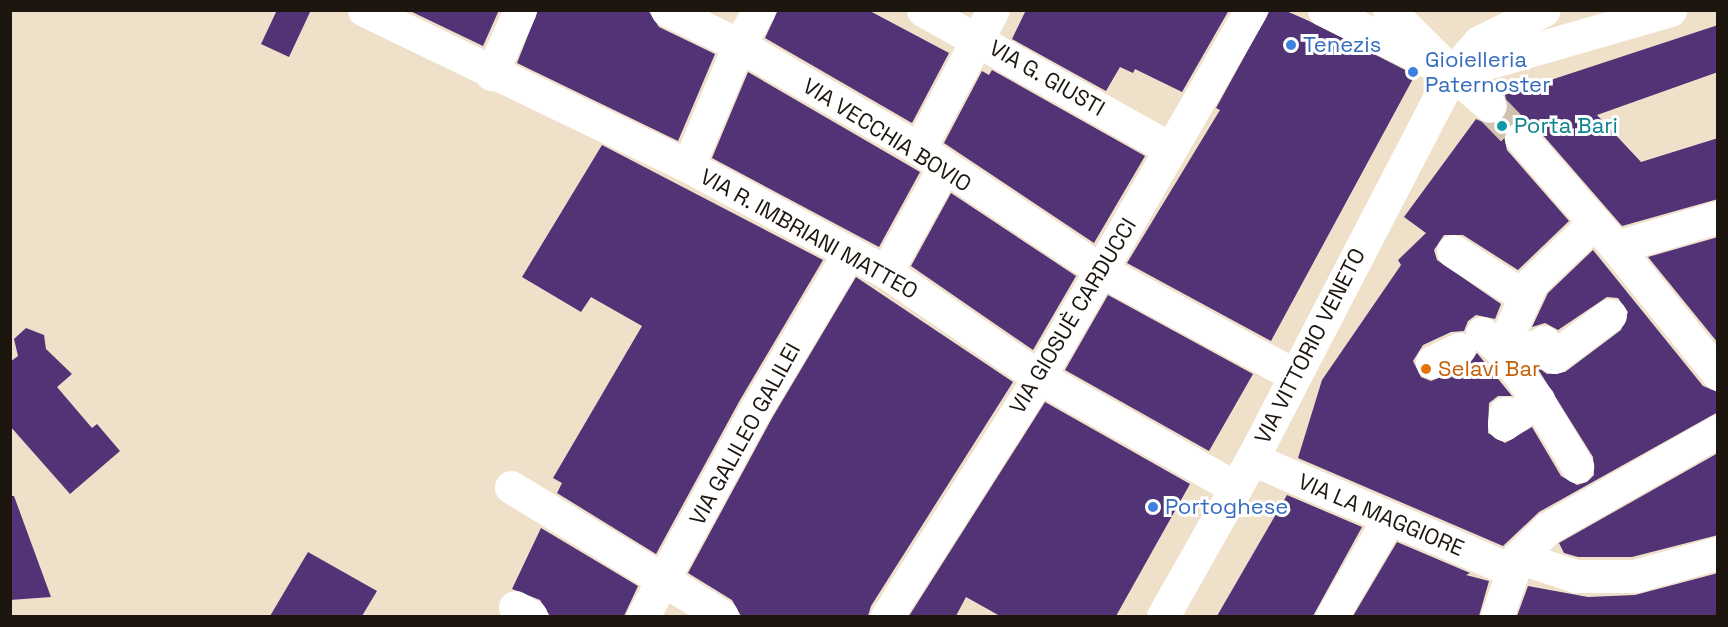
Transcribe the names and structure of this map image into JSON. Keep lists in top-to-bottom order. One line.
{"streets":{"street":["VIA G. GIUSTI","VIA VECCHIA BOVIO","VIA R. IMBRIANI MATTEO","VIA GIOSUÈ CARDUCCI","VIA VITTORIO VENETO","VIA GALILEO GALILEI","VIA LA MAGGIORE"]},"crossings":[["VIA G. GIUSTI","VIA GIOSUÈ CARDUCCI"],["VIA VECCHIA BOVIO","VIA GIOSUÈ CARDUCCI"],["VIA VECCHIA BOVIO","VIA VITTORIO VENETO"],["VIA R. IMBRIANI MATTEO","VIA GIOSUÈ CARDUCCI"],["VIA R. IMBRIANI MATTEO","VIA VITTORIO VENETO"],["VIA R. IMBRIANI MATTEO","VIA GALILEO GALILEI"],["VIA VITTORIO VENETO","VIA LA MAGGIORE"]],"places":["Tenezis","Gioielleria Paternoster","Porta Bari","Selavi Bar","Portoghese"]}
